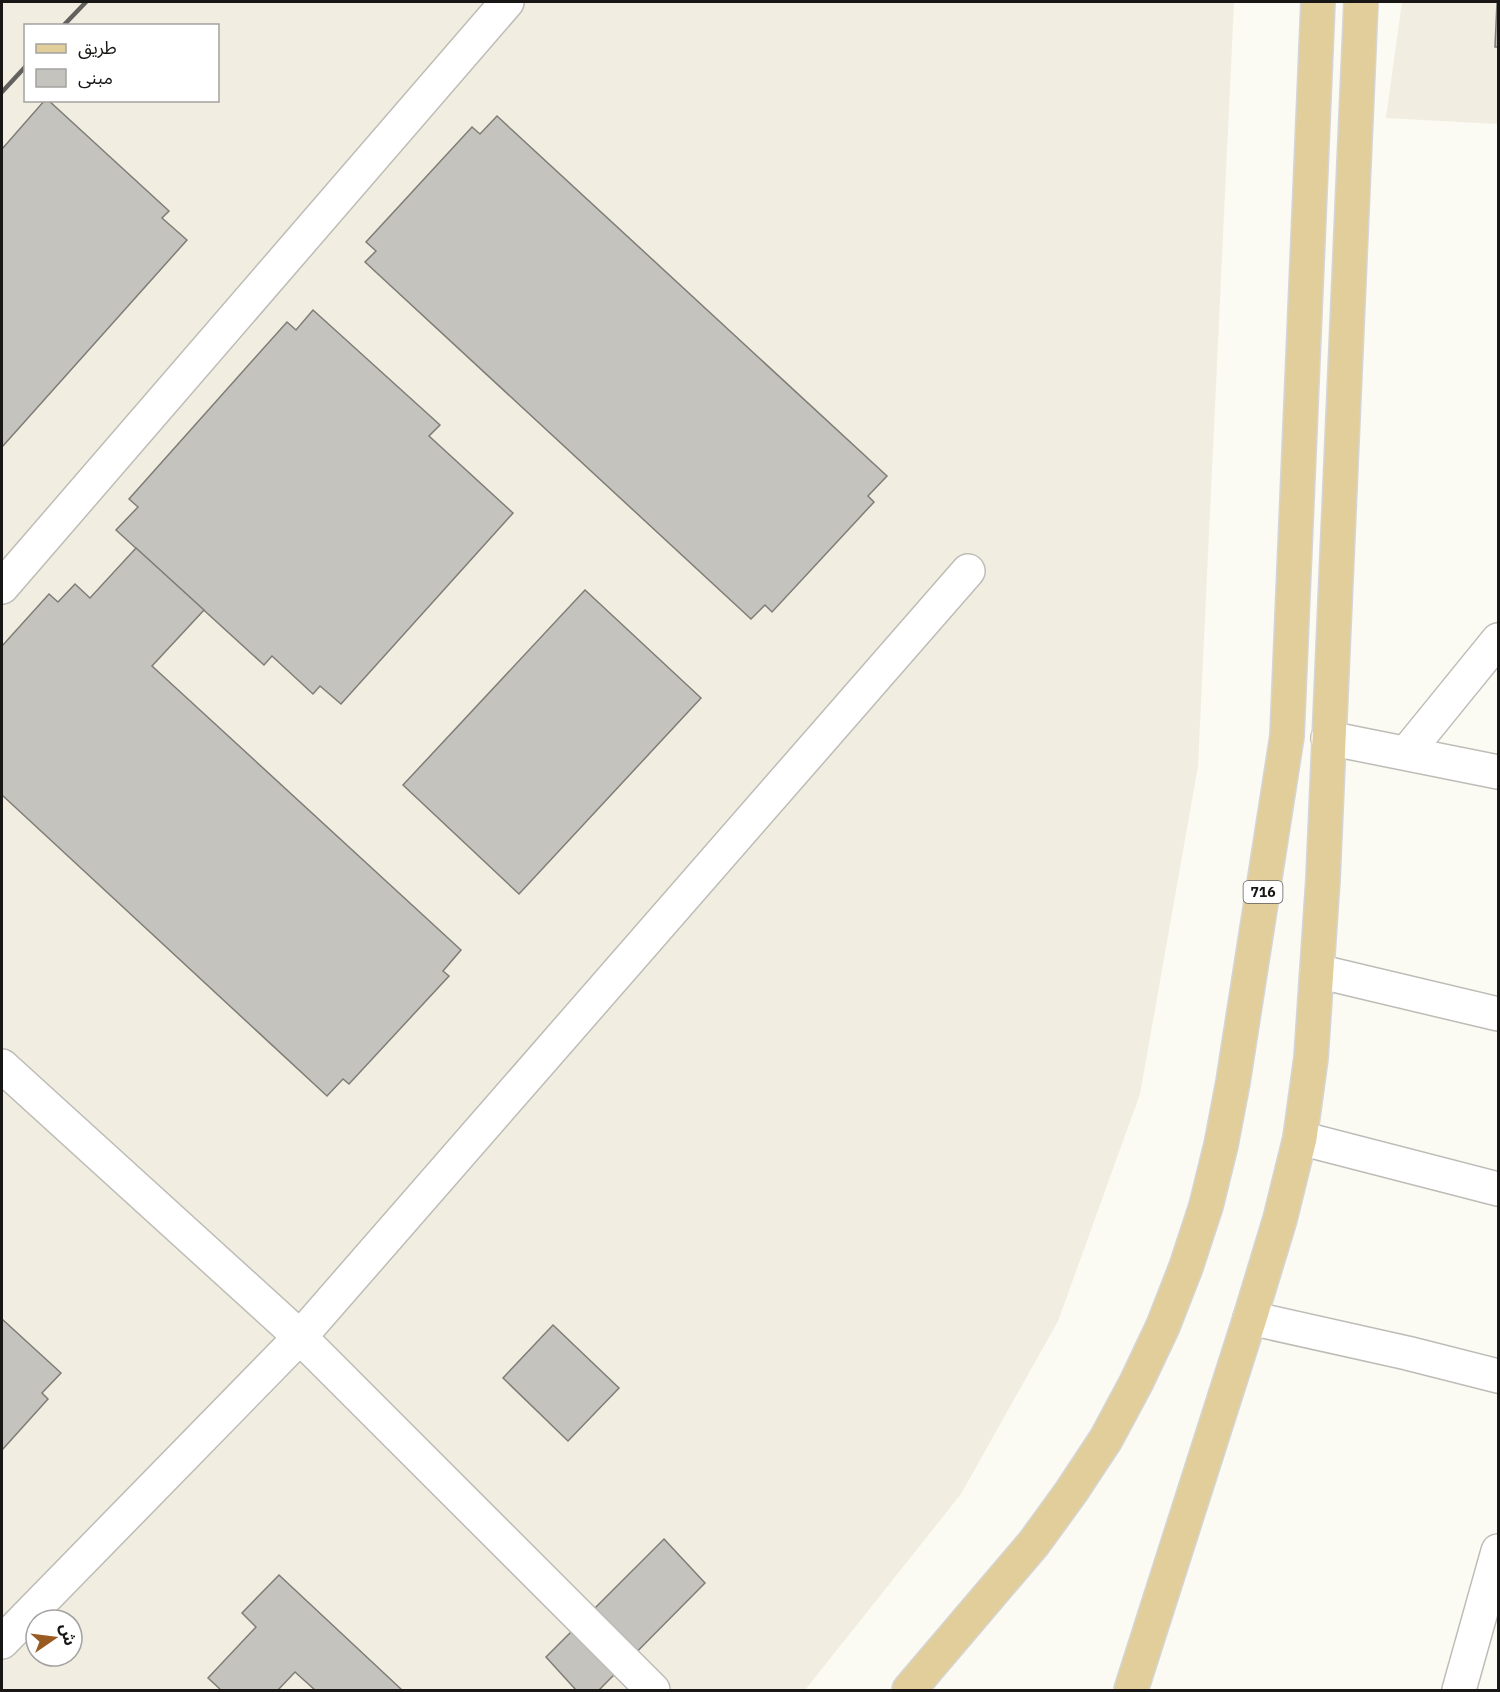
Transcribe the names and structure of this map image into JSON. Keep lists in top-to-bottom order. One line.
{"streets":{"main road":["716"]},"legend":["طريق","مبنى"],"north":"right"}
